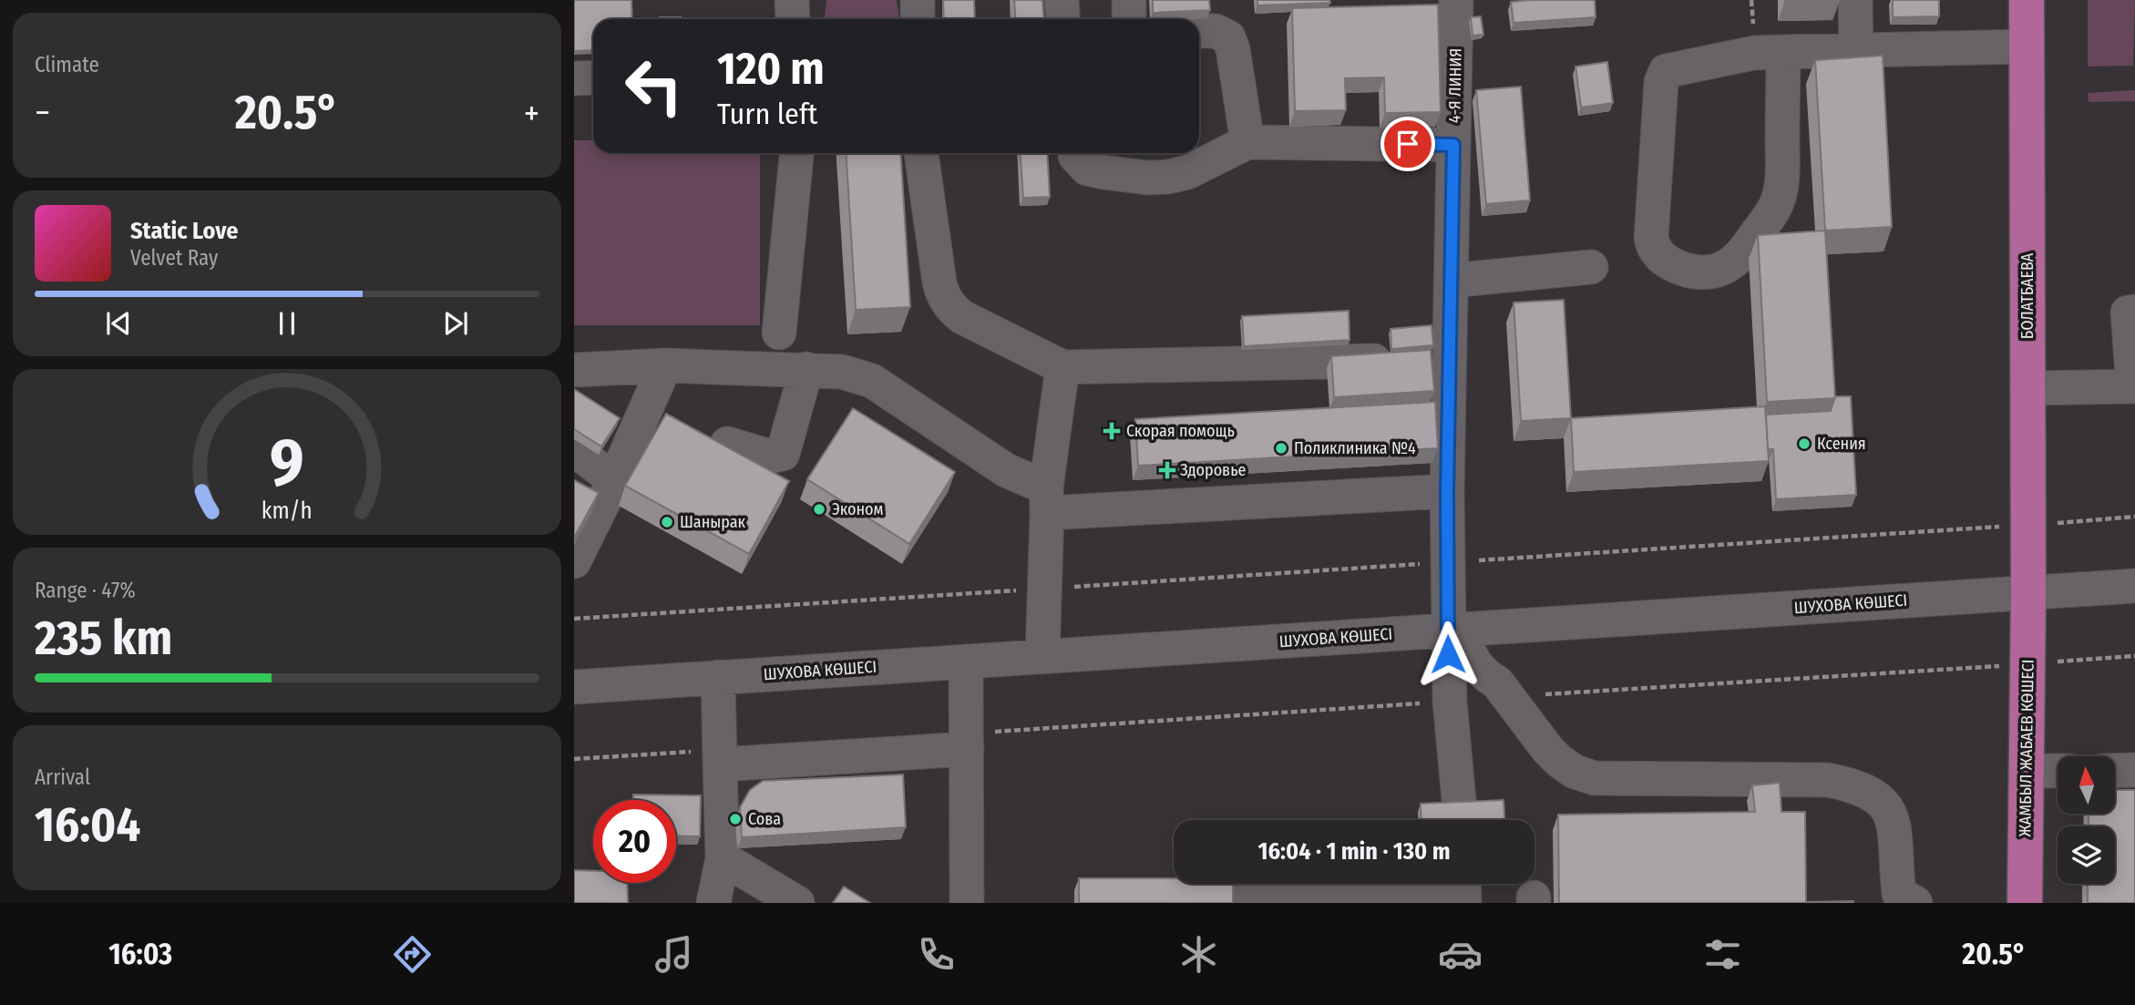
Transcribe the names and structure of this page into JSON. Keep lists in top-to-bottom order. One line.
{"streets":{"main road":["БОЛАТБАЕВА","ЖАМБЫЛ ЖАБАЕВ КӨШЕСІ"],"street":["4-Я ЛИНИЯ","ШУХОВА КӨШЕСІ"]},"crossings":[["4-Я ЛИНИЯ","ШУХОВА КӨШЕСІ"],["БОЛАТБАЕВА","ШУХОВА КӨШЕСІ"],["БОЛАТБАЕВА","ЖАМБЫЛ ЖАБАЕВ КӨШЕСІ"],["ШУХОВА КӨШЕСІ","ЖАМБЫЛ ЖАБАЕВ КӨШЕСІ"]],"places":{"health":["Скорая помощь","Здоровье"],"other":["Ксения","Поликлиника №4","Эконом","Шанырак","Сова"]},"north":"top","page":{"tile":["Climate",["Range · 47%","235 km"],["Arrival","16:04"]],"turn":["120 m","Turn left"],"heat":["−","20.5°","+"],"song":["Static Love","Velvet Ray"],"limit":"20","trip":"16:04 · 1 min · 130 m","tabs":["16:03","20.5°"],"gauge":["9","km/h"]}}
